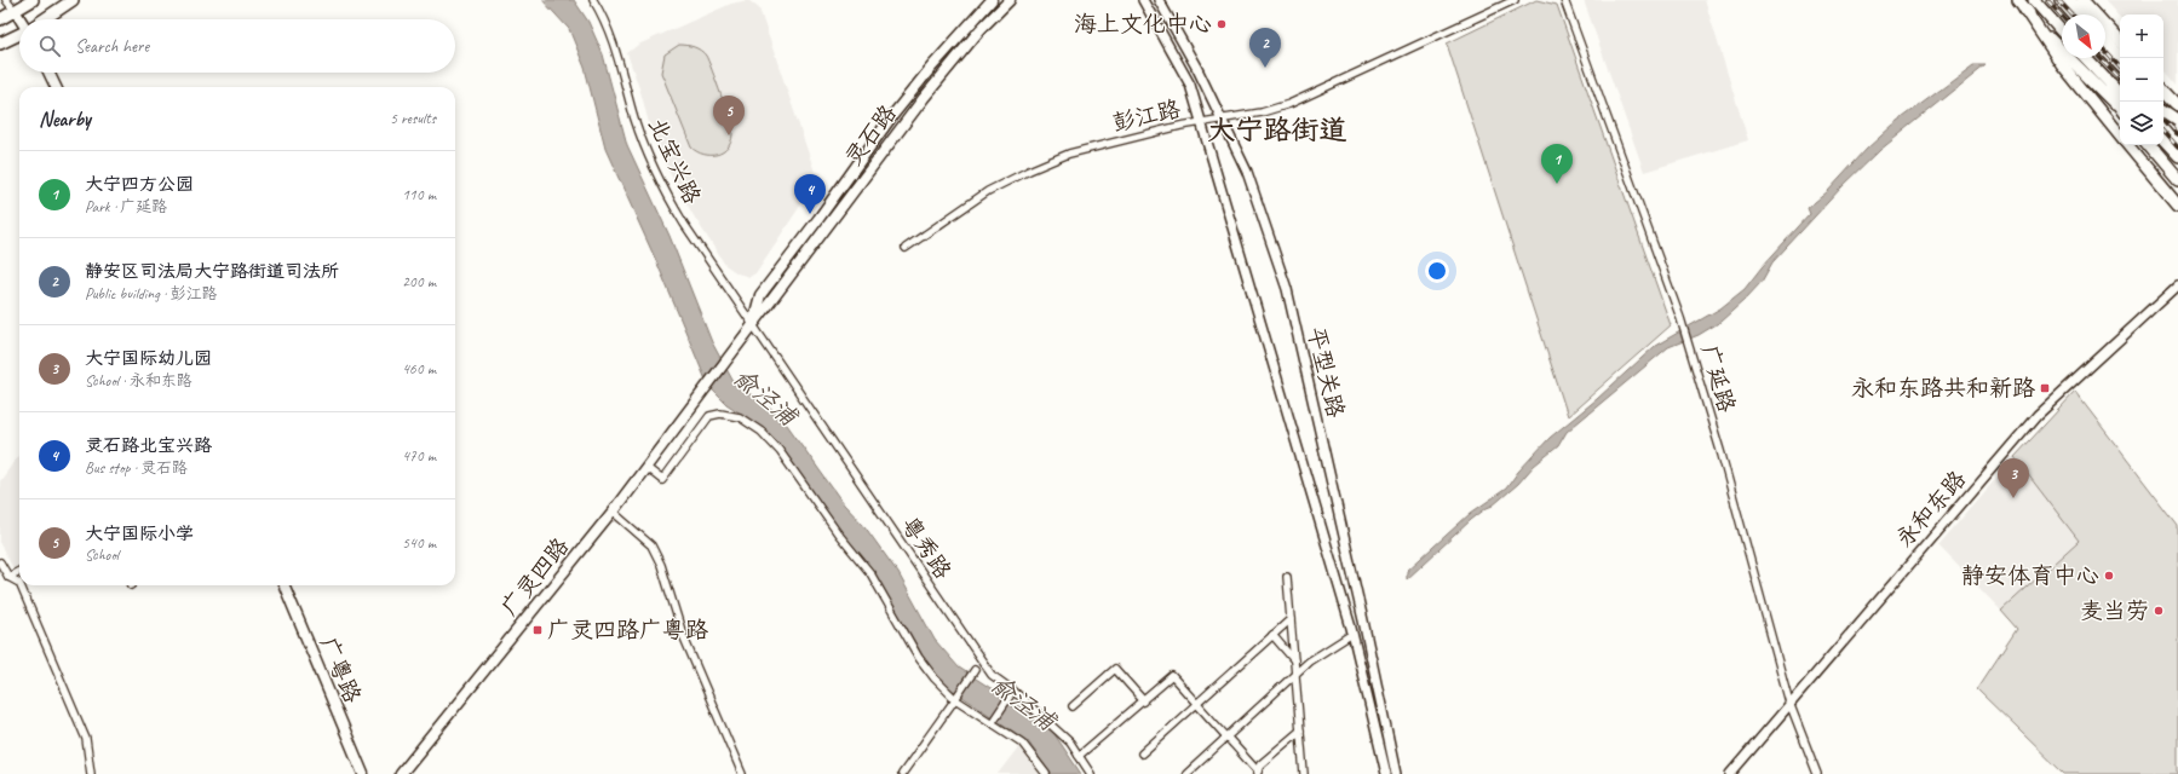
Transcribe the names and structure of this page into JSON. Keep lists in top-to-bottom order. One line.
{"streets":{"main road":["灵石路","广灵四路","广粤路"],"street":["彭江路","北宝兴路","平型关路","广延路","永和东路","粤秀路"]},"crossings":[["彭江路","平型关路"],["灵石路","北宝兴路"],["灵石路","粤秀路"],["灵石路","广灵四路"],["北宝兴路","粤秀路"],["广延路","永和东路"]],"districts":["大宁路街道"],"water":["俞泾浦"],"places":{"other":["海上文化中心","静安体育中心","麦当劳"],"transit":["永和东路共和新路","广灵四路广粤路"]},"north":"bottom right","page":{"map_buttons":["+","−"],"search":"Search here","pins":["2","5","1","4","3"],"heading":["Nearby","5 results"],"list":[{"mark":"1","name":"大宁四方公园","note":"Park · 广延路","value":"110 m"},{"mark":"2","name":"静安区司法局大宁路街道司法所","note":"Public building · 彭江路","value":"200 m"},{"mark":"3","name":"大宁国际幼儿园","note":"School · 永和东路","value":"460 m"},{"mark":"4","name":"灵石路北宝兴路","note":"Bus stop · 灵石路","value":"470 m"},{"mark":"5","name":"大宁国际小学","note":"School","value":"540 m"}]}}
